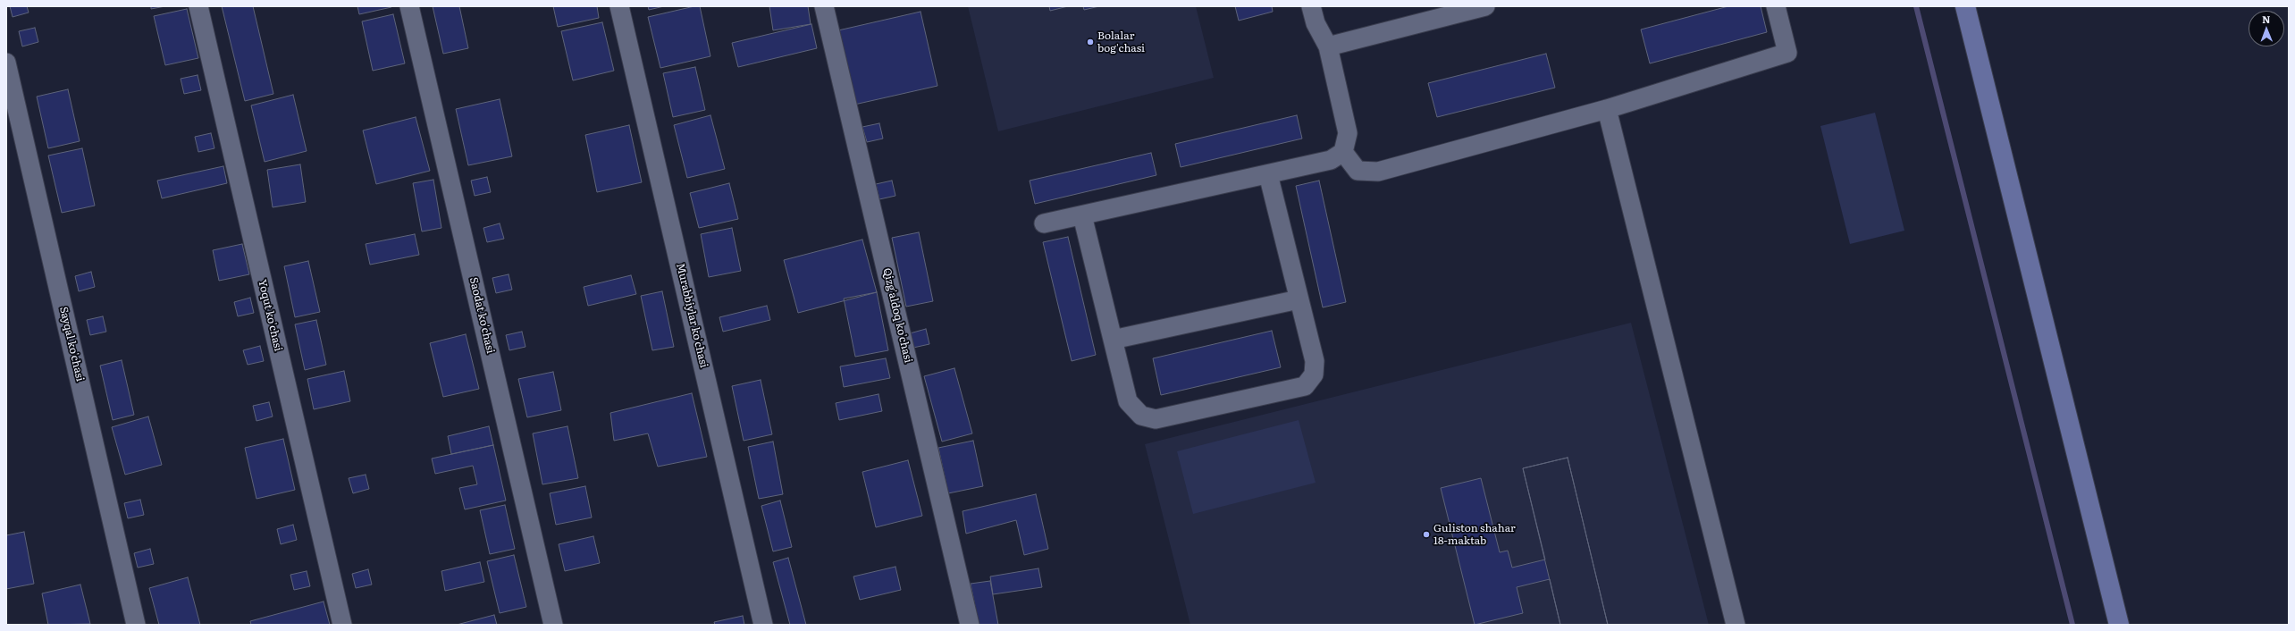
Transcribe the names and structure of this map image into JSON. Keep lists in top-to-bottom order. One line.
{"streets":{"street":["Yoqut ko'chasi","Saodat ko'chasi","Murabbiylar ko'chasi","Qizg'aldoq ko'chasi","Sayqal ko'chasi"]},"places":["Bolalar bog'chasi","Guliston shahar 18-maktab"],"north":"top"}
